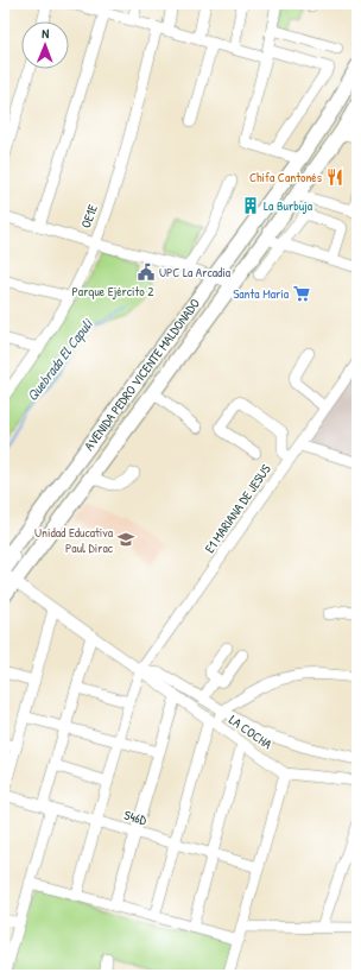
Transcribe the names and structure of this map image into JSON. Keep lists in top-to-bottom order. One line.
{"streets":{"main road":["AVENIDA PEDRO VICENTE MALDONADO"],"street":["OE1E","E1 MARIANA DE JESUS","LA COCHA","S46D"]},"crossings":[["AVENIDA PEDRO VICENTE MALDONADO","LA COCHA"],["E1 MARIANA DE JESUS","LA COCHA"],["E1 MARIANA DE JESUS","S46D"]],"water":["Quebrada El Capuli"],"parks":["Parque Ejército 2"],"places":{"restaurant":["Chifa Cantonés"],"building":["La Burbuja"],"public building":["UPC La Arcadia"],"supermarket":["Santa María"],"school or university":["Unidad Educativa Paul Dirac"]},"north":"top"}
